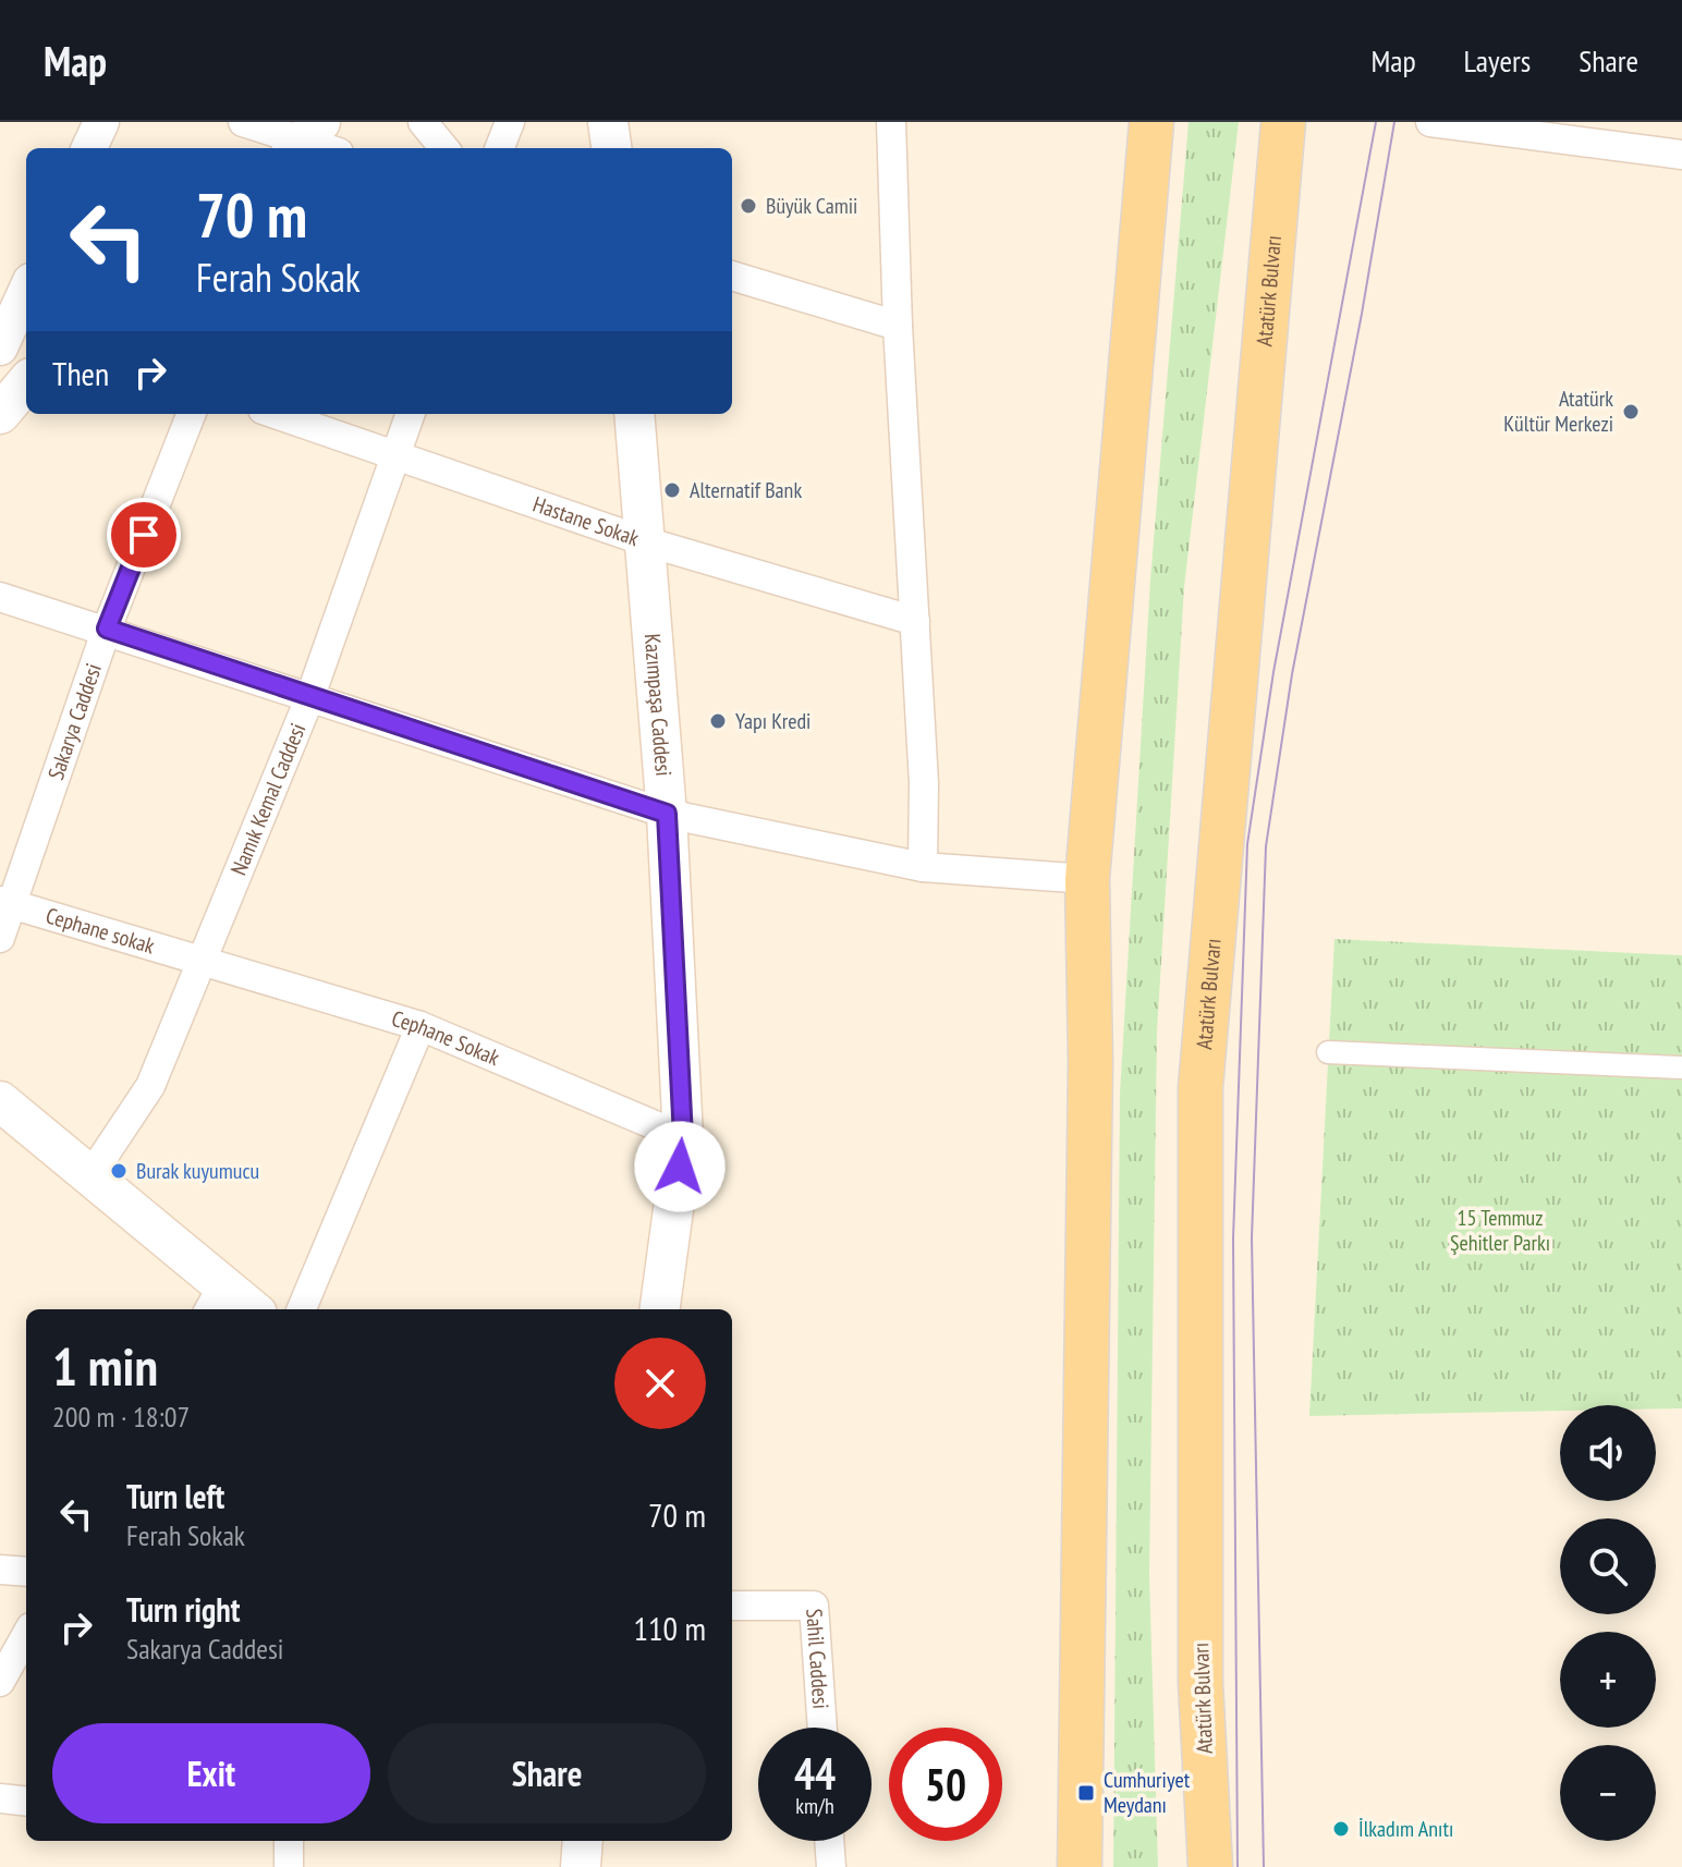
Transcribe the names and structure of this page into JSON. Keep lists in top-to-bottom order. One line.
{"streets":{"main road":["Atatürk Bulvarı","Kazımpaşa Caddesi"],"street":["Hastane Sokak","Sakarya Caddesi","Namık Kemal Caddesi","Cephane sokak","Cephane Sokak","Sahil Caddesi"]},"crossings":[["Hastane Sokak","Kazımpaşa Caddesi"],["Hastane Sokak","Namık Kemal Caddesi"],["Kazımpaşa Caddesi","Cephane Sokak"],["Sakarya Caddesi","Cephane sokak"],["Namık Kemal Caddesi","Cephane sokak"],["Namık Kemal Caddesi","Cephane Sokak"],["Cephane sokak","Cephane Sokak"]],"parks":["15 Temmuz Şehitler Parkı"],"places":{"other":["Büyük Camii","Atatürk Kültür Merkezi","Alternatif Bank","Yapı Kredi","Burak kuyumucu","İlkadım Anıtı"],"transit":["Cumhuriyet Meydanı"]},"page":{"header":"Map","nav":["Map","Layers","Share"],"turn":["70 m","Ferah Sokak"],"then":"Then","heading":["1 min","200 m · 18:07"],"map_buttons":["+","−"],"list":[{"name":"Turn left","note":"Ferah Sokak","value":"70 m"},{"name":"Turn right","note":"Sakarya Caddesi","value":"110 m"}],"buttons":["Exit","Share"],"speed":"44 km/h","limit":"50"}}
